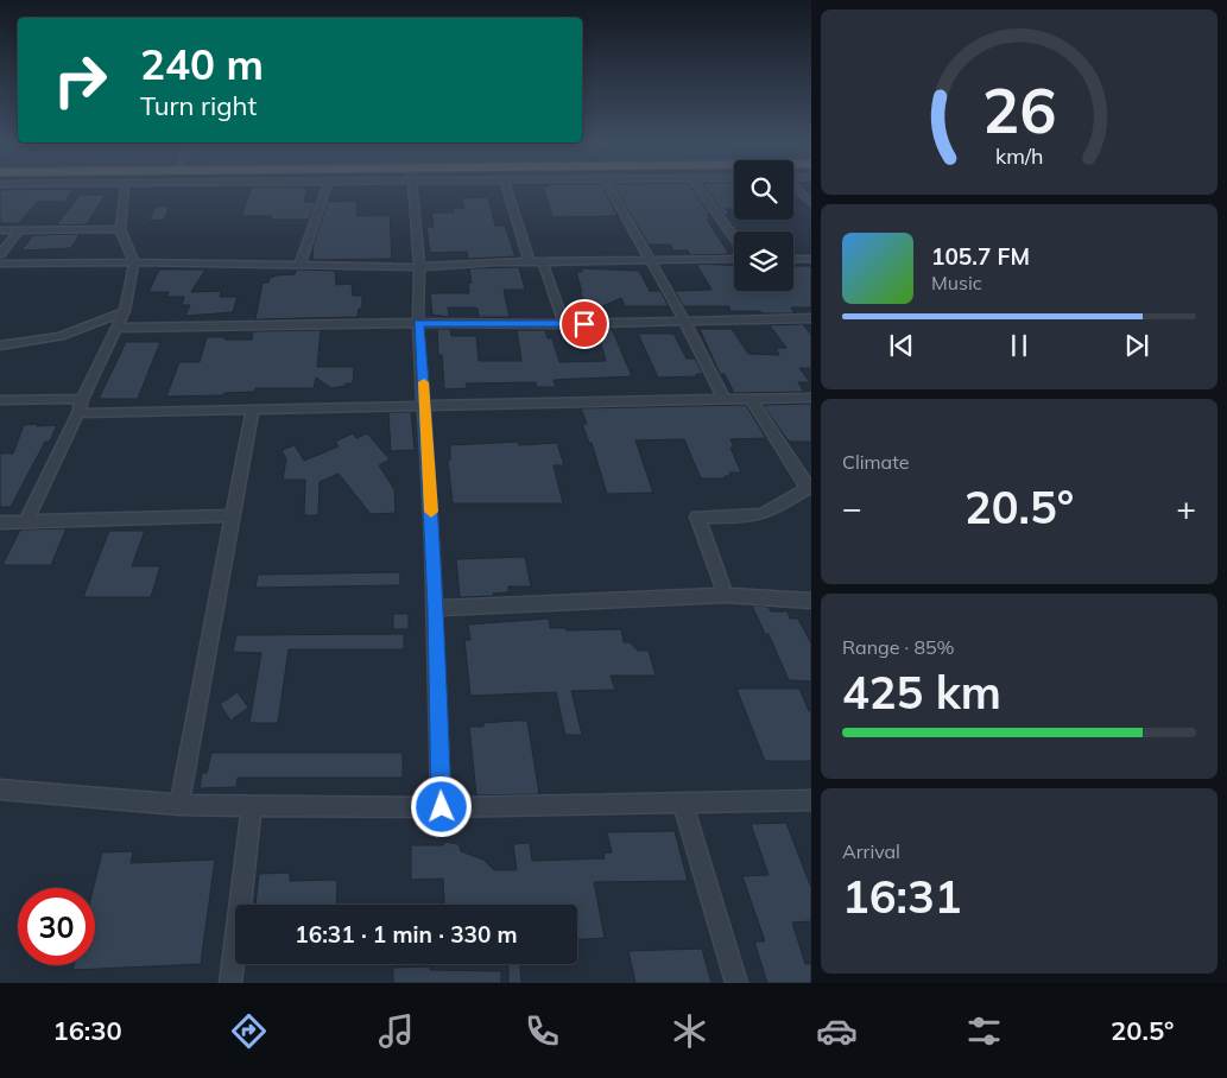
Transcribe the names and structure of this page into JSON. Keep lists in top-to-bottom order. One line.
{"page":{"turn":["240 m","Turn right"],"song":["105.7 FM","Music"],"tile":["Climate",["Range · 85%","425 km"],["Arrival","16:31"]],"heat":["−","20.5°","+"],"limit":"30","trip":"16:31 · 1 min · 330 m","tabs":["16:30","20.5°"],"gauge":["26","km/h"]}}
